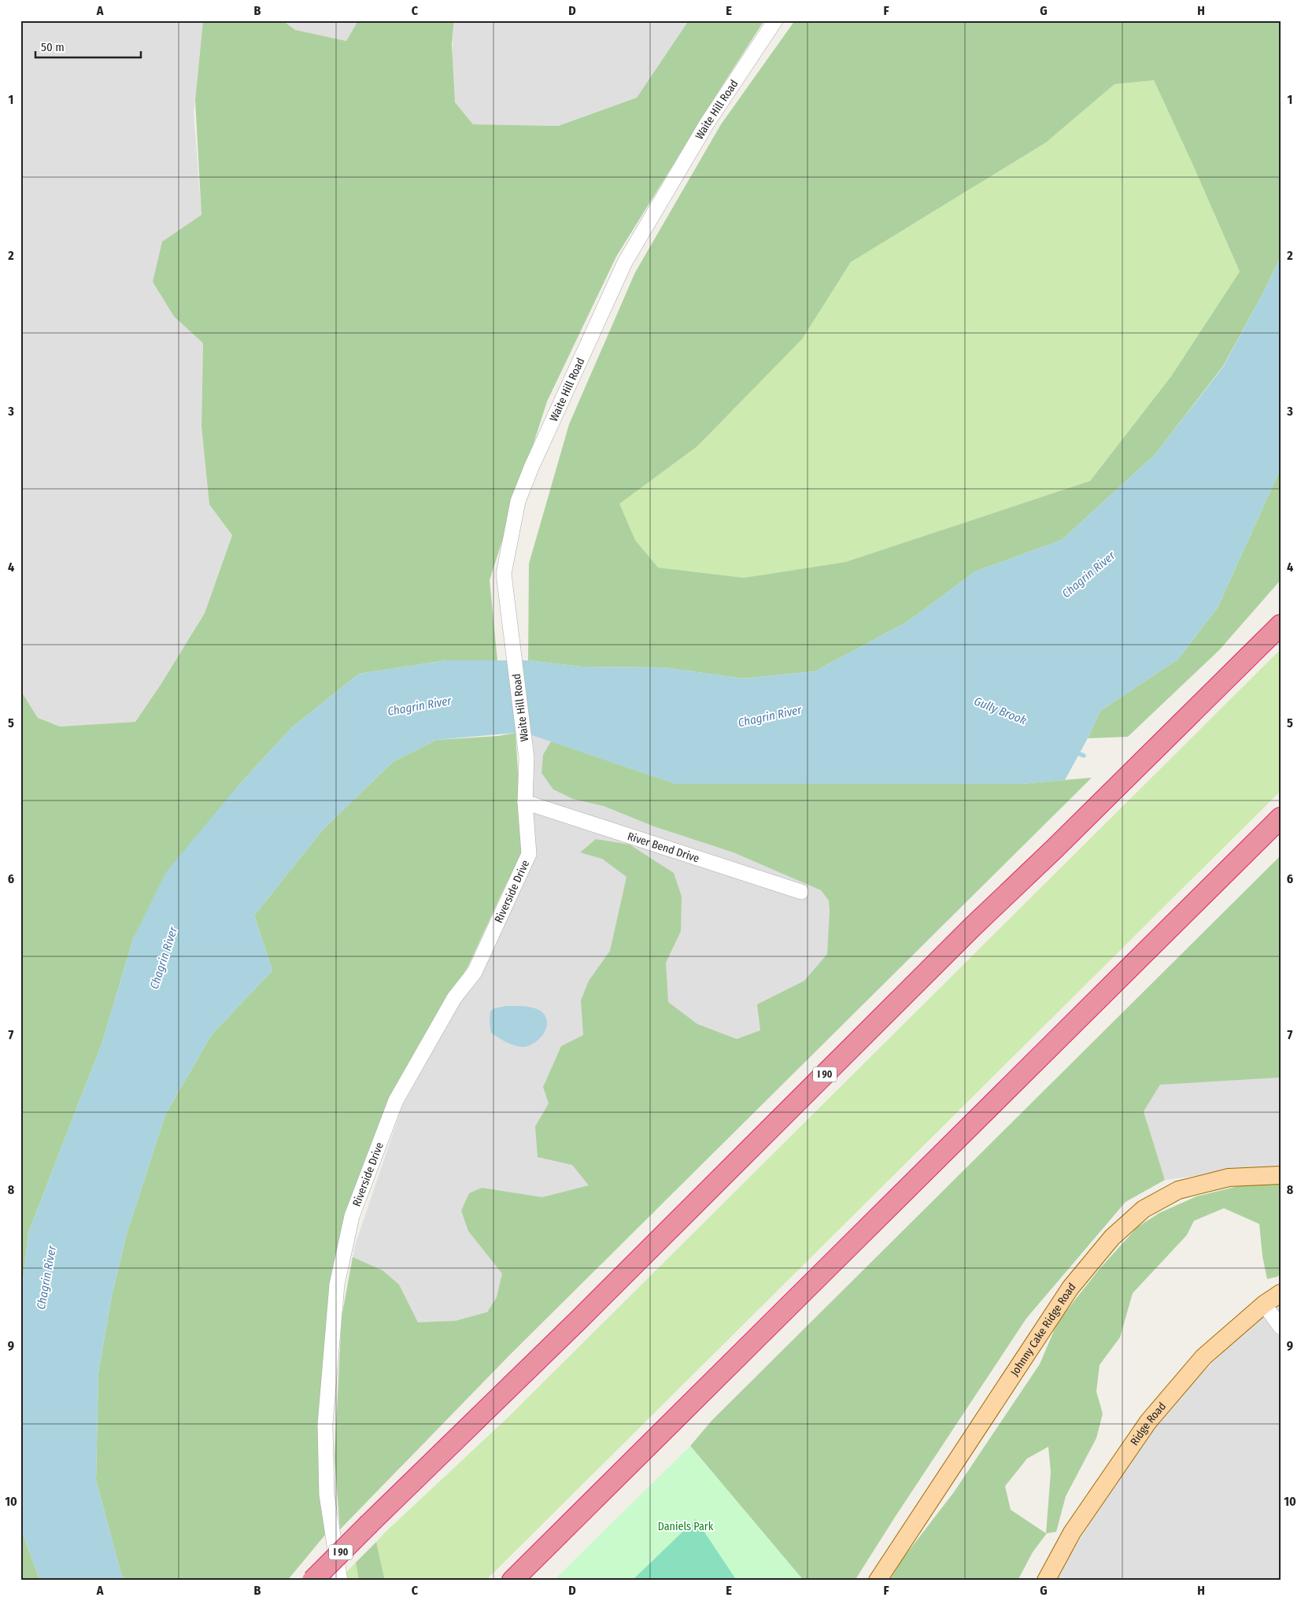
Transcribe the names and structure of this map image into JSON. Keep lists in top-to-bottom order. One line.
{"streets":{"highway":["I 90"],"main road":["Johnny Cake Ridge Road","Ridge Road"],"street":["Waite Hill Road","River Bend Drive","Riverside Drive"]},"crossings":[["Waite Hill Road","River Bend Drive"],["Waite Hill Road","Riverside Drive"],["River Bend Drive","Riverside Drive"]],"water":["Chagrin River","Gully Brook"],"parks":["Daniels Park"],"scale_bar":"50 m","grid":{"columns":["A","B","C","D","E","F","G","H"],"rows":["1","2","3","4","5","6","7","8","9","10"]}}
